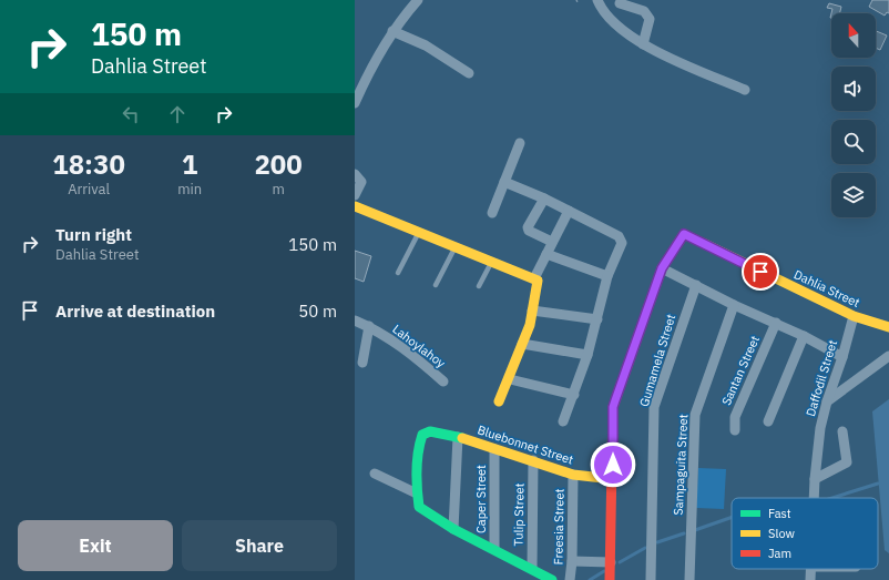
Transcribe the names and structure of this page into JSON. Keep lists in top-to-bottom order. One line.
{"streets":{"street":["Dahlia Street","Lahoylahoy","Gumamela Street","Santan Street","Daffodil Street","Bluebonnet Street","Sampaguita Street","Caper Street","Tulip Street","Freesia Street"]},"crossings":[["Dahlia Street","Daffodil Street"],["Bluebonnet Street","Caper Street"],["Bluebonnet Street","Tulip Street"],["Bluebonnet Street","Freesia Street"]],"legend":["Fast","Slow","Jam"],"north":"top","page":{"turn":["150 m","Dahlia Street"],"eta":["18:30","Arrival","1","min","200","m"],"list":[{"name":"Turn right","note":"Dahlia Street","value":"150 m"},{"name":"Arrive at destination","value":"50 m"}],"buttons":["Exit","Share"]}}
